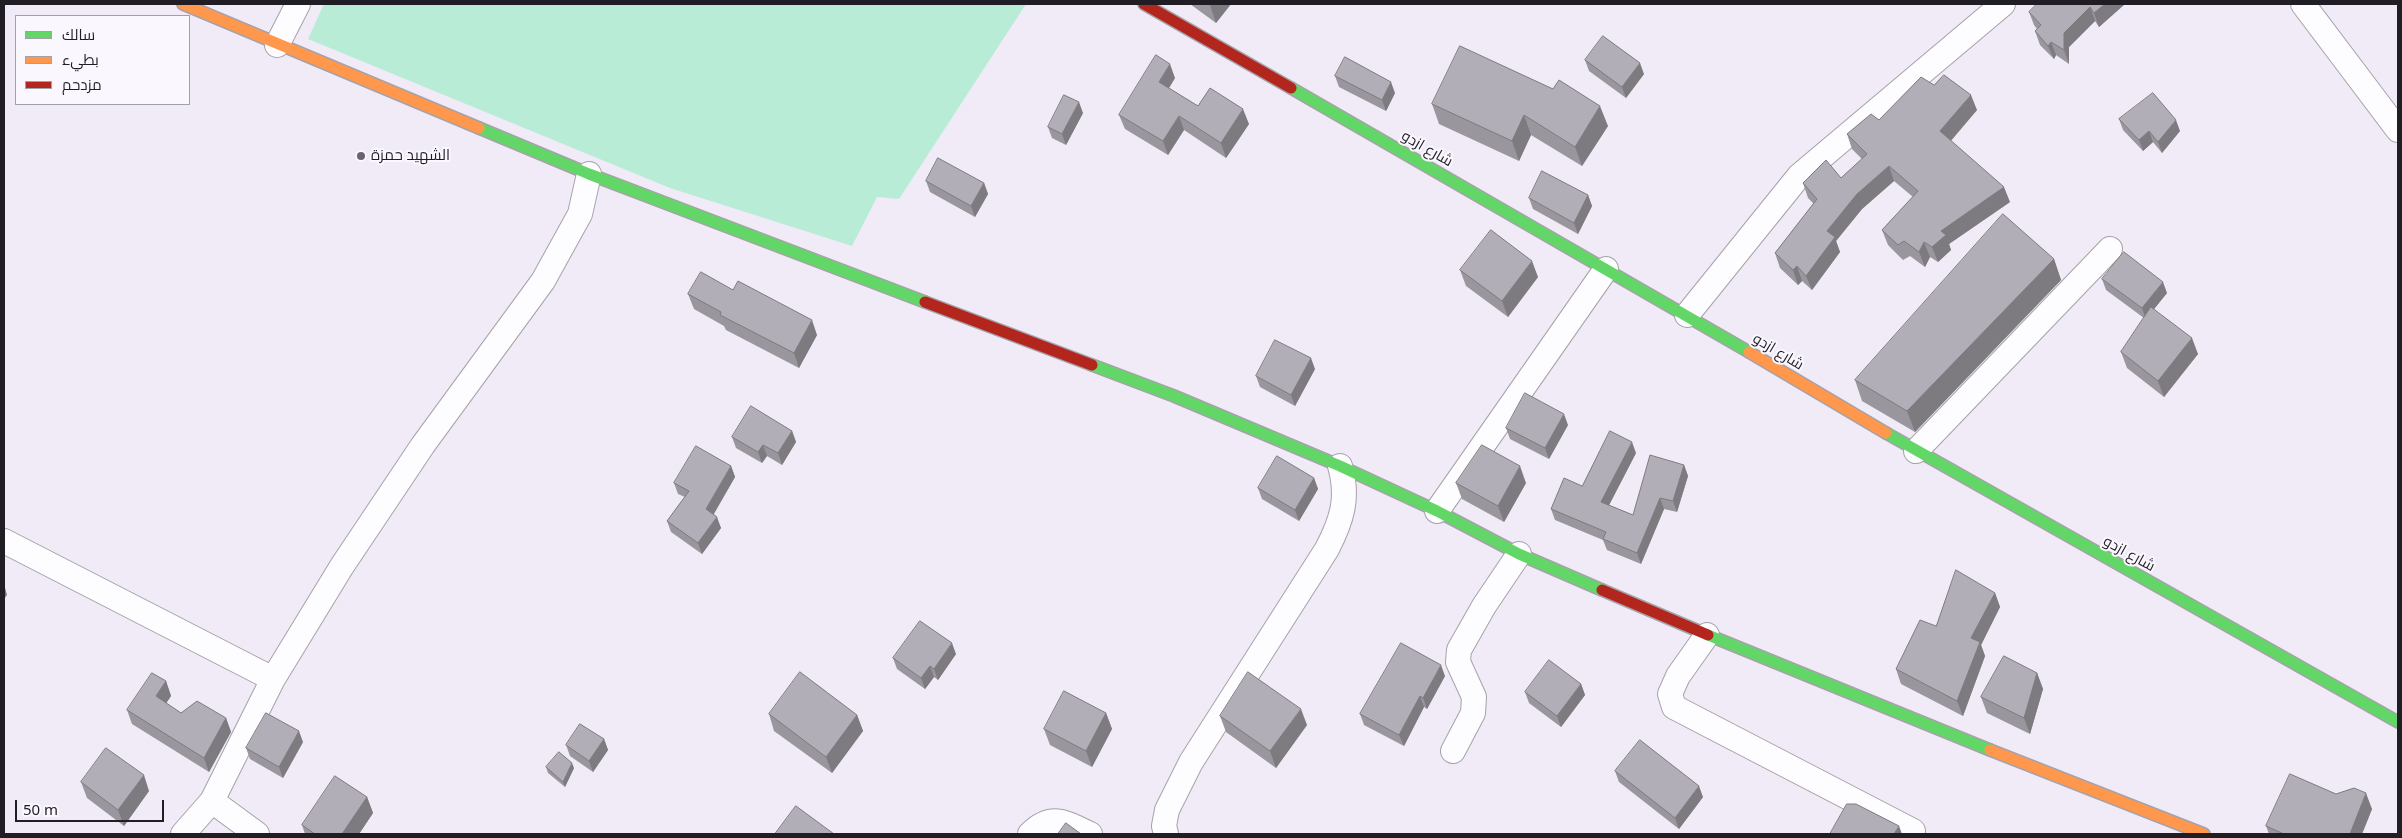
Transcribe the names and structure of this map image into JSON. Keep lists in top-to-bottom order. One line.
{"streets":{"street":["شارع ازدو"]},"places":["الشهيد حمزة"],"legend":["سالك","بطيء","مزدحم"],"scale_bar":"50 m"}
